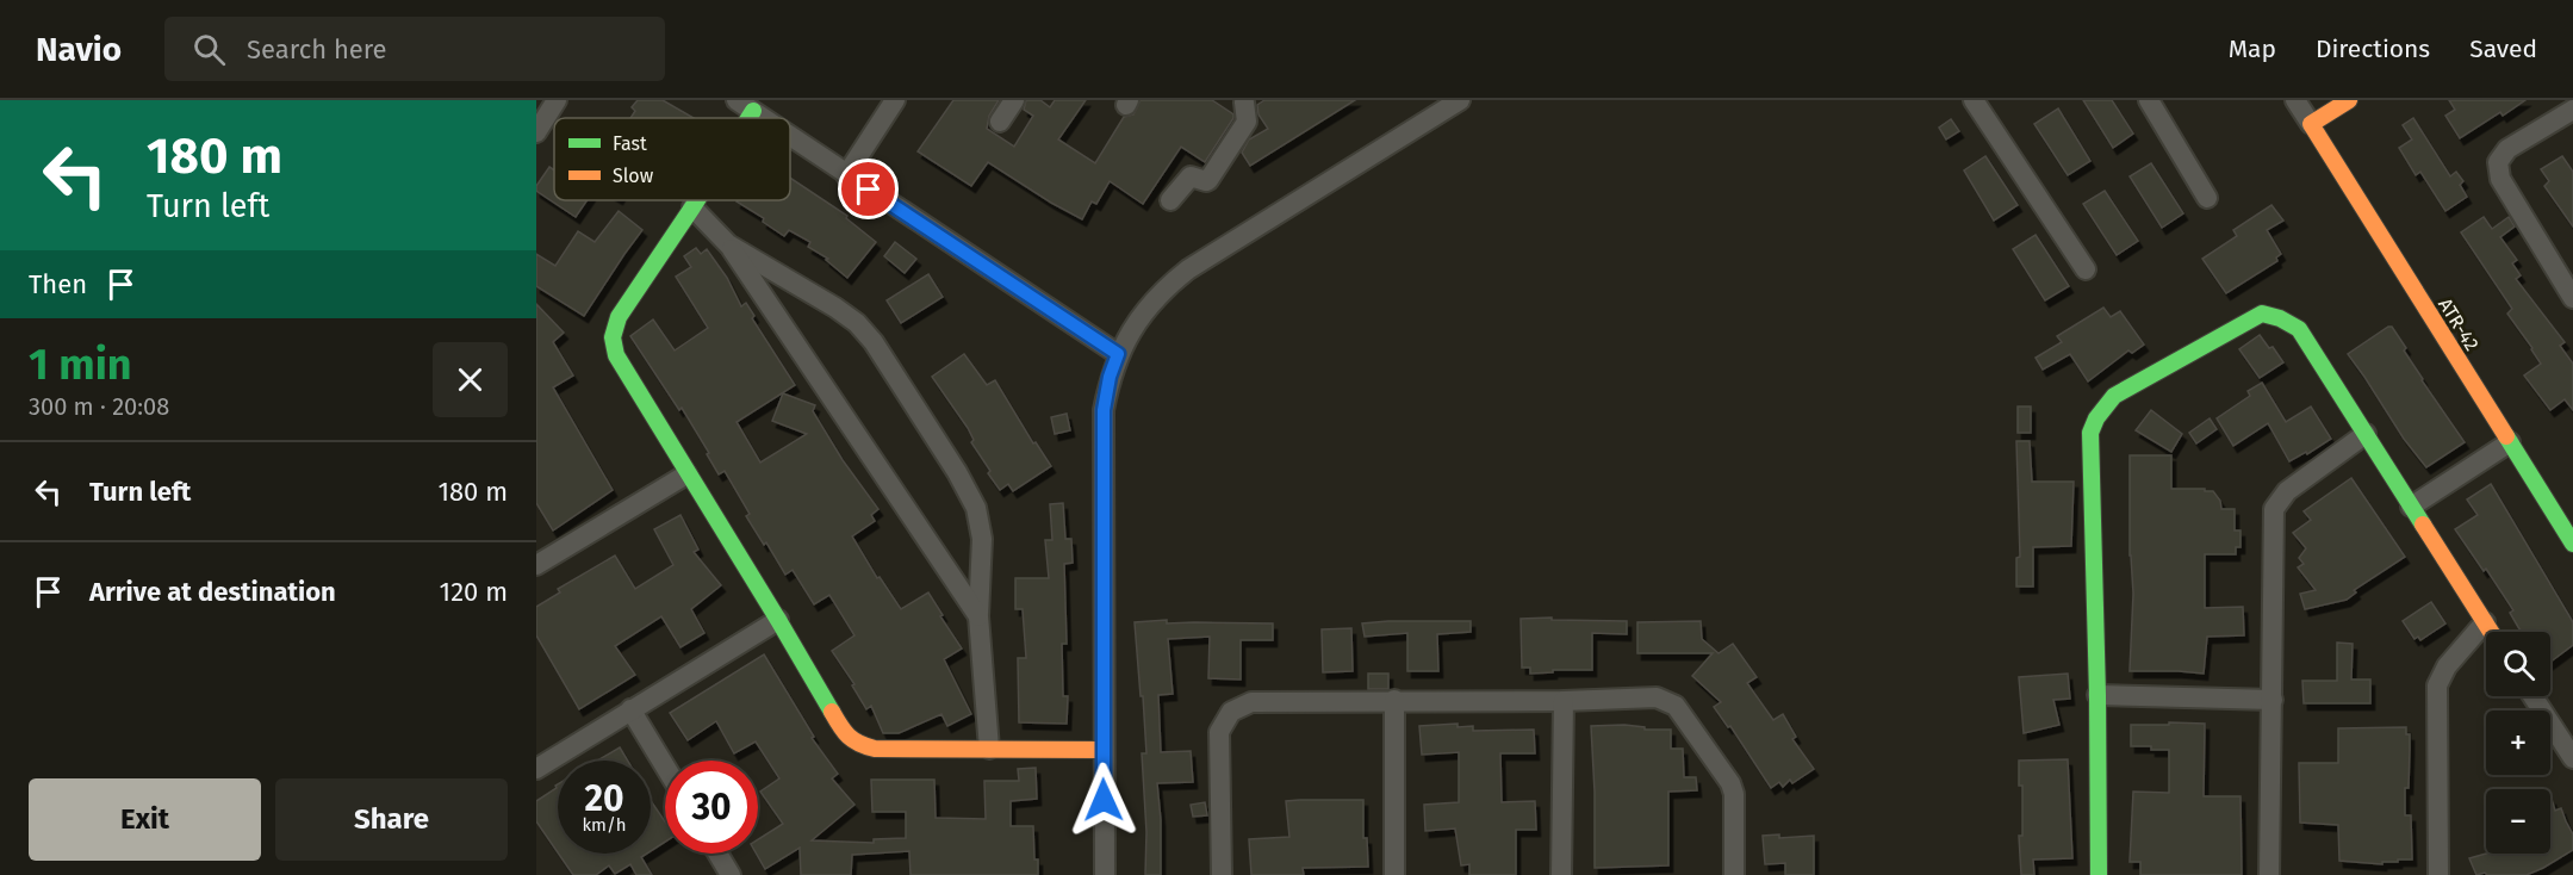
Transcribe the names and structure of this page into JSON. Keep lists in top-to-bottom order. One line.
{"streets":{"street":["ATR-42"]},"legend":["Fast","Slow"],"page":{"header":"Navio","search":"Search here","nav":["Map","Directions","Saved"],"turn":["180 m","Turn left"],"then":"Then","heading":["1 min","300 m · 20:08"],"list":[{"name":"Turn left","value":"180 m"},{"name":"Arrive at destination","value":"120 m"}],"map_buttons":["+","−"],"speed":"20 km/h","limit":"30","buttons":["Exit","Share"]}}
